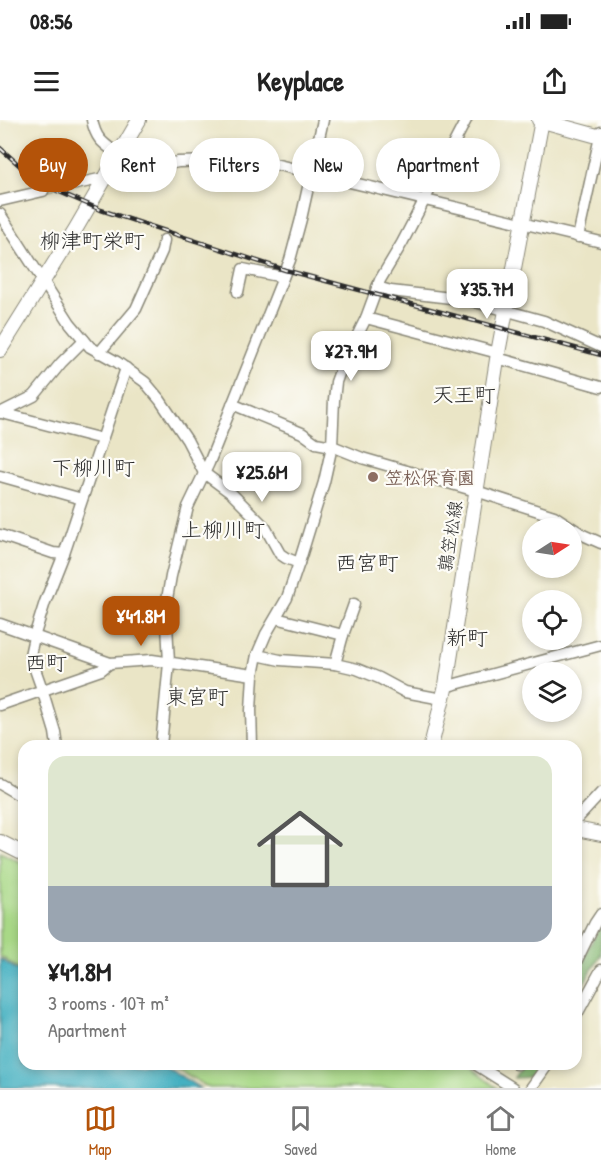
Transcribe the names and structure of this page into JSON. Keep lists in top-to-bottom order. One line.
{"streets":{"main road":["鶉笠松線"]},"districts":["柳津町栄町","天王町","下柳川町","上柳川町","西宮町","新町","西町","東宮町"],"places":["笠松保育園"],"north":"right","page":{"status":"08:56","header":"Keyplace","chip":["Buy","Rent","Filters","New","Apartment"],"price":["¥35.7M","¥27.9M","¥25.6M","¥41.8M"],"list":[{"name":"¥41.8M","note":"3 rooms · 107 m² · Apartment"}],"tabs":["Map","Saved","Home"]}}
